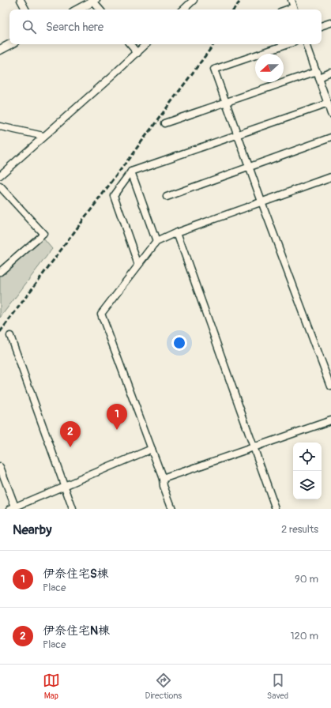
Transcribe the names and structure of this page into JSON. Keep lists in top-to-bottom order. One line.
{"north":"left","page":{"search":"Search here","pins":["1","2"],"heading":["Nearby","2 results"],"list":[{"mark":"1","name":"伊奈住宅S棟","note":"Place","value":"90 m"},{"mark":"2","name":"伊奈住宅N棟","note":"Place","value":"120 m"}],"nav":["Map","Directions","Saved"]}}
